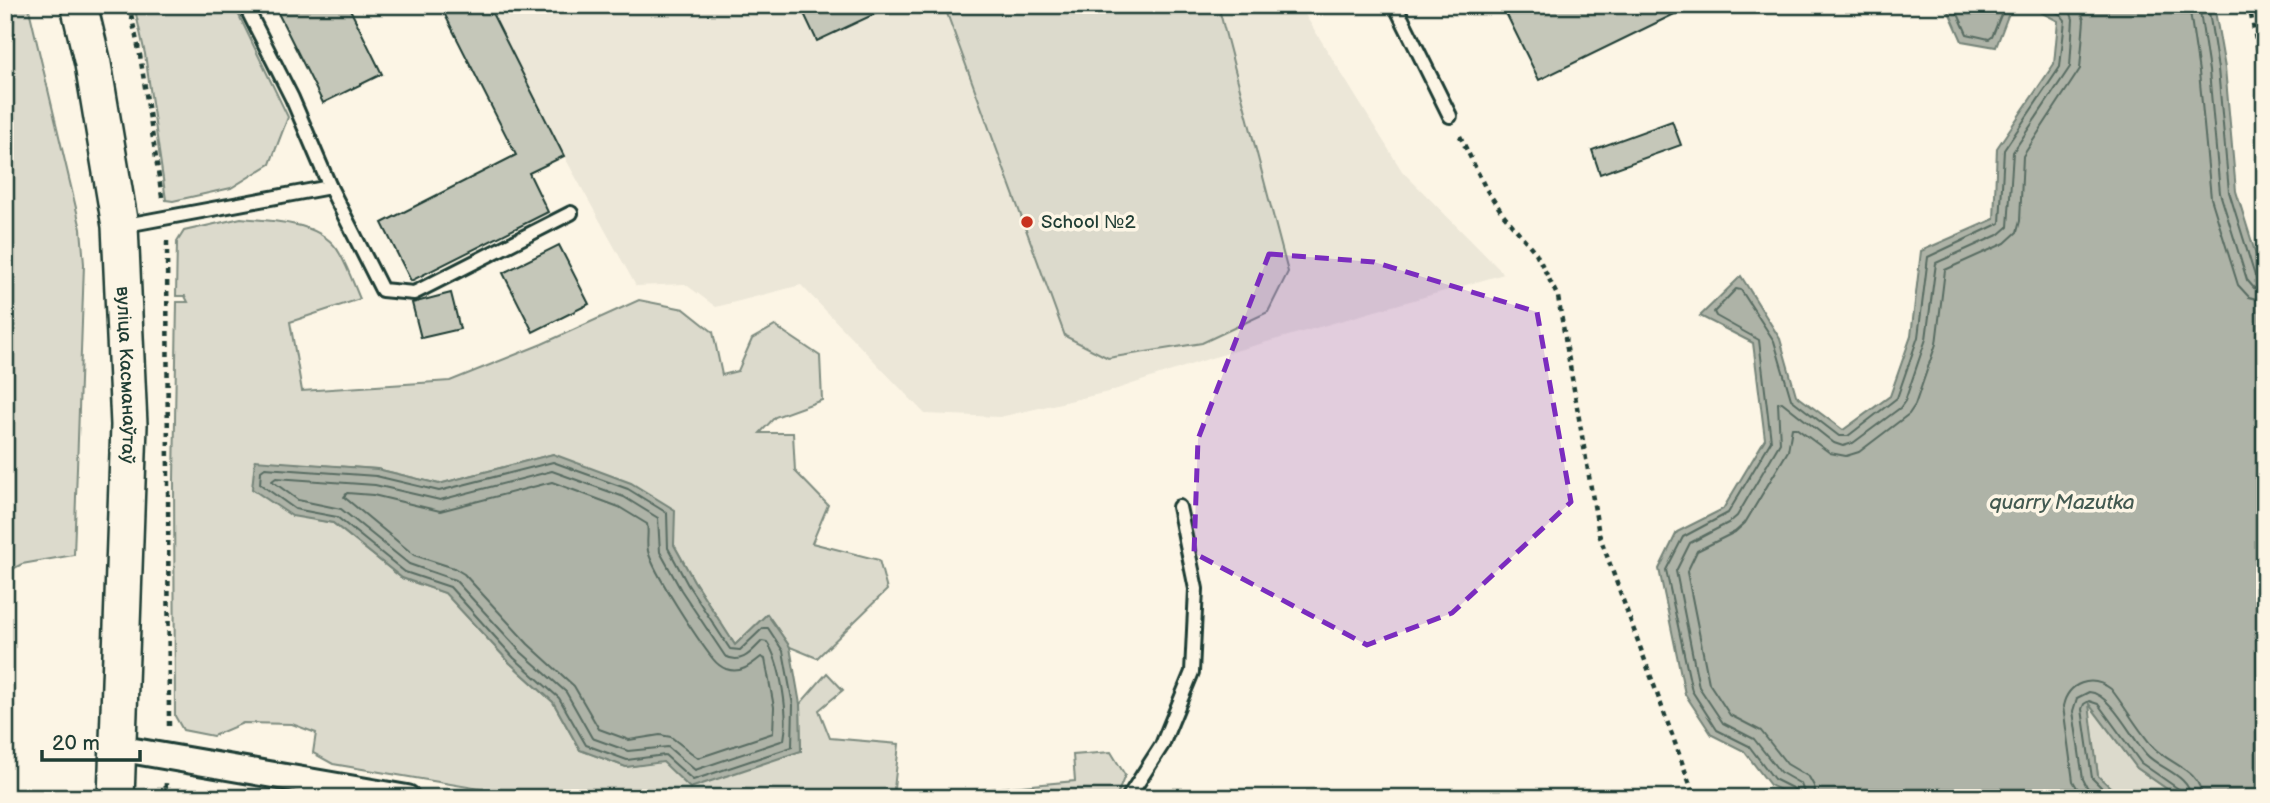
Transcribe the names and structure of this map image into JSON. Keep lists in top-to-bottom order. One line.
{"streets":{"main road":["вуліца Касманаўтаў"]},"water":["quarry Mazutka"],"places":["School №2"],"scale_bar":"20 m"}
